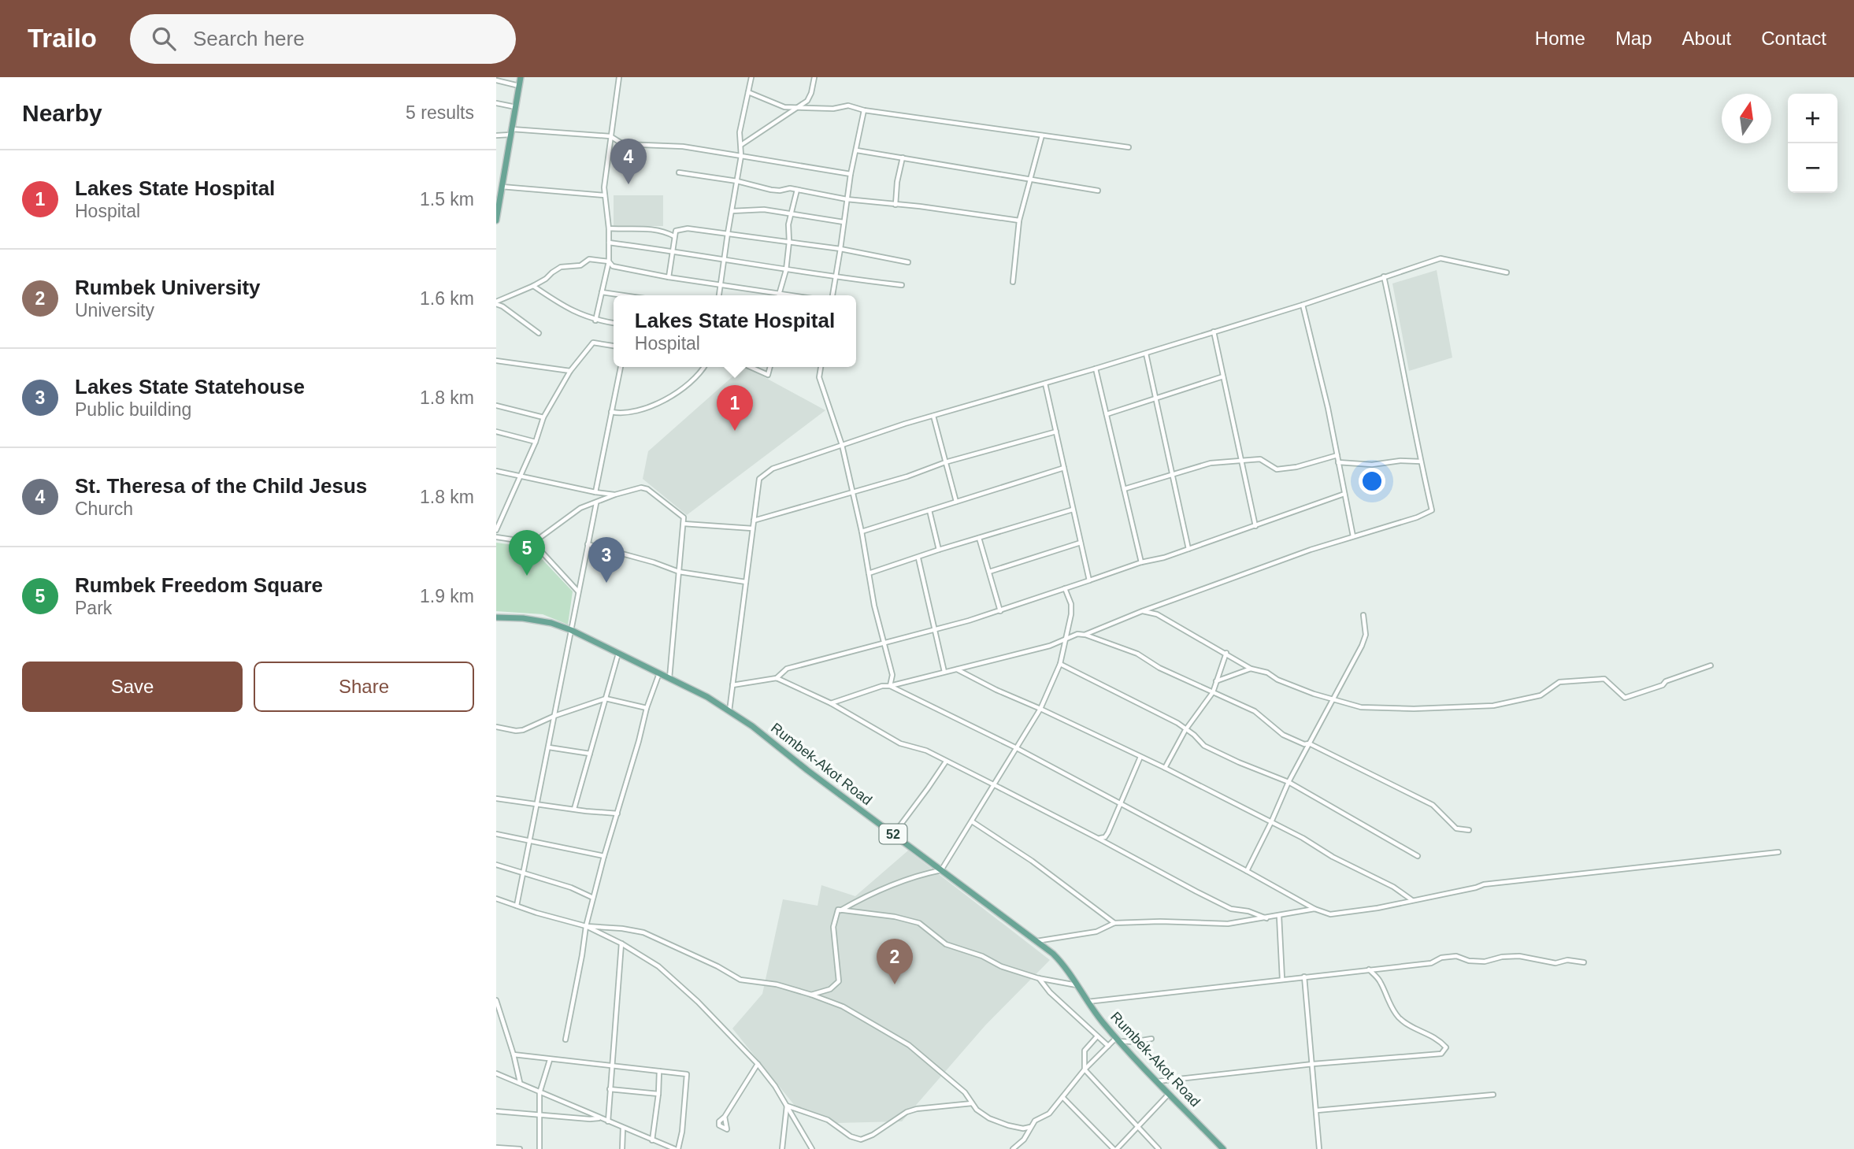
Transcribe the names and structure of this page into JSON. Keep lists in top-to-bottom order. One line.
{"streets":{"main road":["Rumbek-Akot Road","52"]},"north":"top","page":{"header":"Trailo","search":"Search here","nav":["Home","Map","About","Contact"],"heading":["Nearby","5 results"],"map_buttons":["+","−"],"pins":["4","1","5","3","2"],"list":[{"mark":"1","name":"Lakes State Hospital","note":"Hospital","value":"1.5 km"},{"mark":"2","name":"Rumbek University","note":"University","value":"1.6 km"},{"mark":"3","name":"Lakes State Statehouse","note":"Public building","value":"1.8 km"},{"mark":"4","name":"St. Theresa of the Child Jesus","note":"Church","value":"1.8 km"},{"mark":"5","name":"Rumbek Freedom Square","note":"Park","value":"1.9 km"}],"popup":["Lakes State Hospital","Hospital"],"buttons":["Save","Share"]}}
